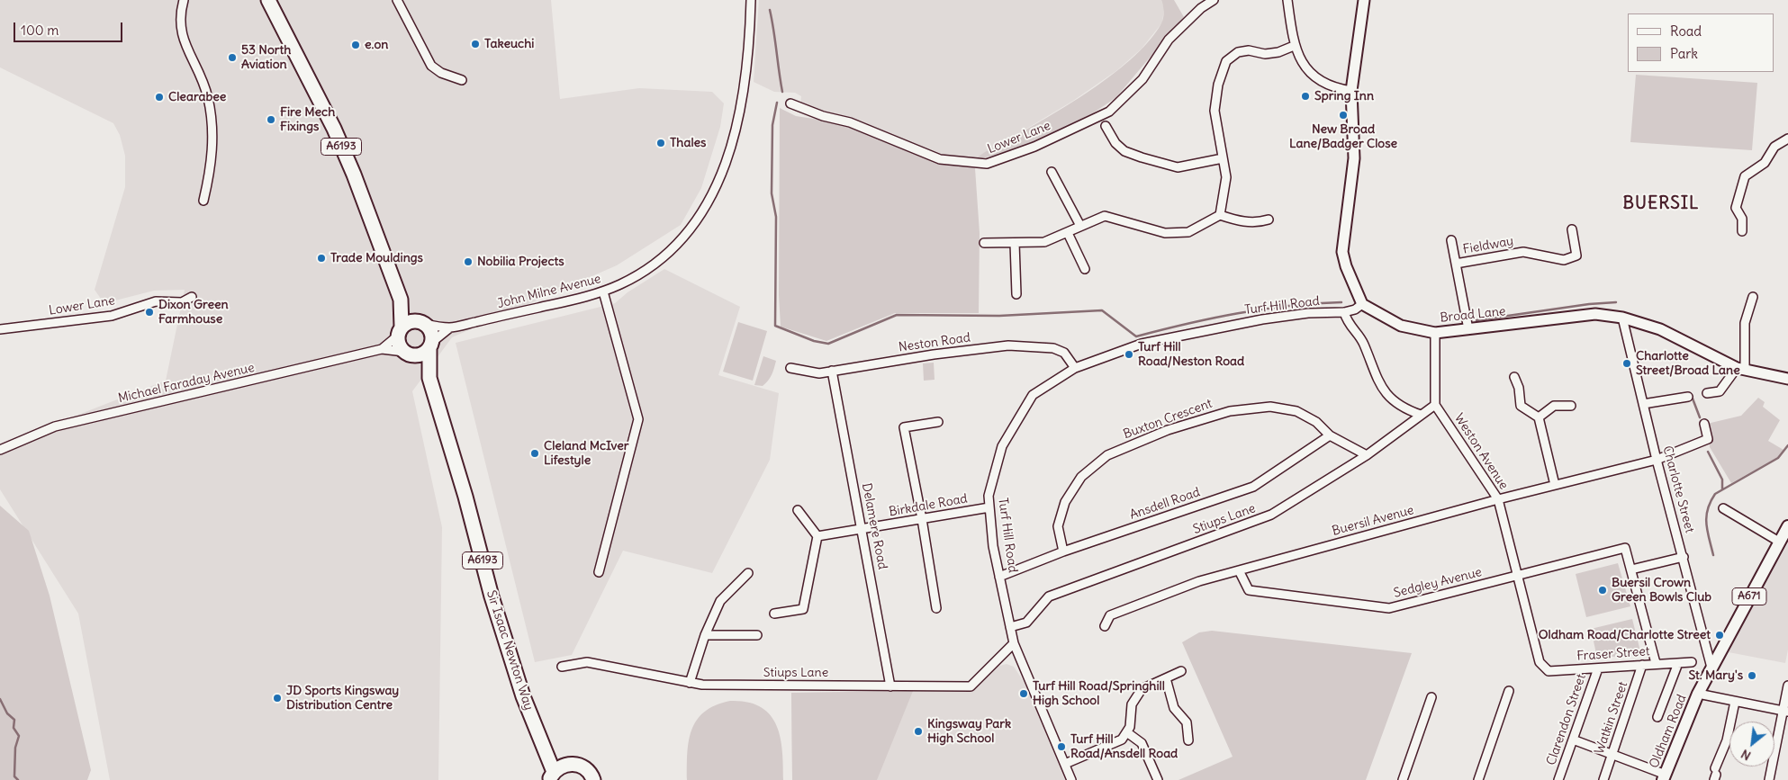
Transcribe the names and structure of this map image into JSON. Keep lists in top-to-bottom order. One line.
{"streets":{"highway":["A6193","Sir Isaac Newton Way"],"main road":["Broad Lane","A671","Oldham Road"],"street":["Lower Lane","Fieldway","John Milne Avenue","Turf Hill Road","Neston Road","Michael Faraday Avenue","Buxton Crescent","Weston Avenue","Charlotte Street","Ansdell Road","Birkdale Road","Stiups Lane","Buersil Avenue","Delamere Road","Sedgley Avenue","Fraser Street","Watkin Street","Clarendon Street"]},"crossings":[["A6193","John Milne Avenue"],["A6193","Sir Isaac Newton Way"],["Fieldway","Broad Lane"],["John Milne Avenue","Sir Isaac Newton Way"],["Turf Hill Road","Broad Lane"],["Turf Hill Road","Neston Road"],["Turf Hill Road","Ansdell Road"],["Turf Hill Road","Birkdale Road"],["Turf Hill Road","Stiups Lane"],["Broad Lane","Charlotte Street"],["Neston Road","Delamere Road"],["Buxton Crescent","Ansdell Road"],["Buxton Crescent","Stiups Lane"],["Weston Avenue","Stiups Lane"],["Weston Avenue","Buersil Avenue"],["Weston Avenue","Sedgley Avenue"],["Weston Avenue","Fraser Street"],["Charlotte Street","Buersil Avenue"],["Charlotte Street","Oldham Road"],["Birkdale Road","Delamere Road"],["Stiups Lane","Delamere Road"],["Buersil Avenue","Sedgley Avenue"],["Fraser Street","Watkin Street"],["Fraser Street","Clarendon Street"]],"districts":["BUERSIL"],"places":["Takeuchi","e.on","53 North Aviation","Spring Inn","Clearabee","New Broad Lane/Badger Close","Fire Mech Fixings","Thales","Trade Mouldings","Nobilia Projects","Dixon Green Farmhouse","Turf Hill Road/Neston Road","Charlotte Street/Broad Lane","Cleland McIver Lifestyle","Buersil Crown Green Bowls Club","Oldham Road/Charlotte Street","St. Mary's","Turf Hill Road/Springhill High School","JD Sports Kingsway Distribution Centre","Kingsway Park High School","Turf Hill Road/Ansdell Road"],"legend":["Road","Park"],"scale_bar":"100 m","north":"bottom left"}
